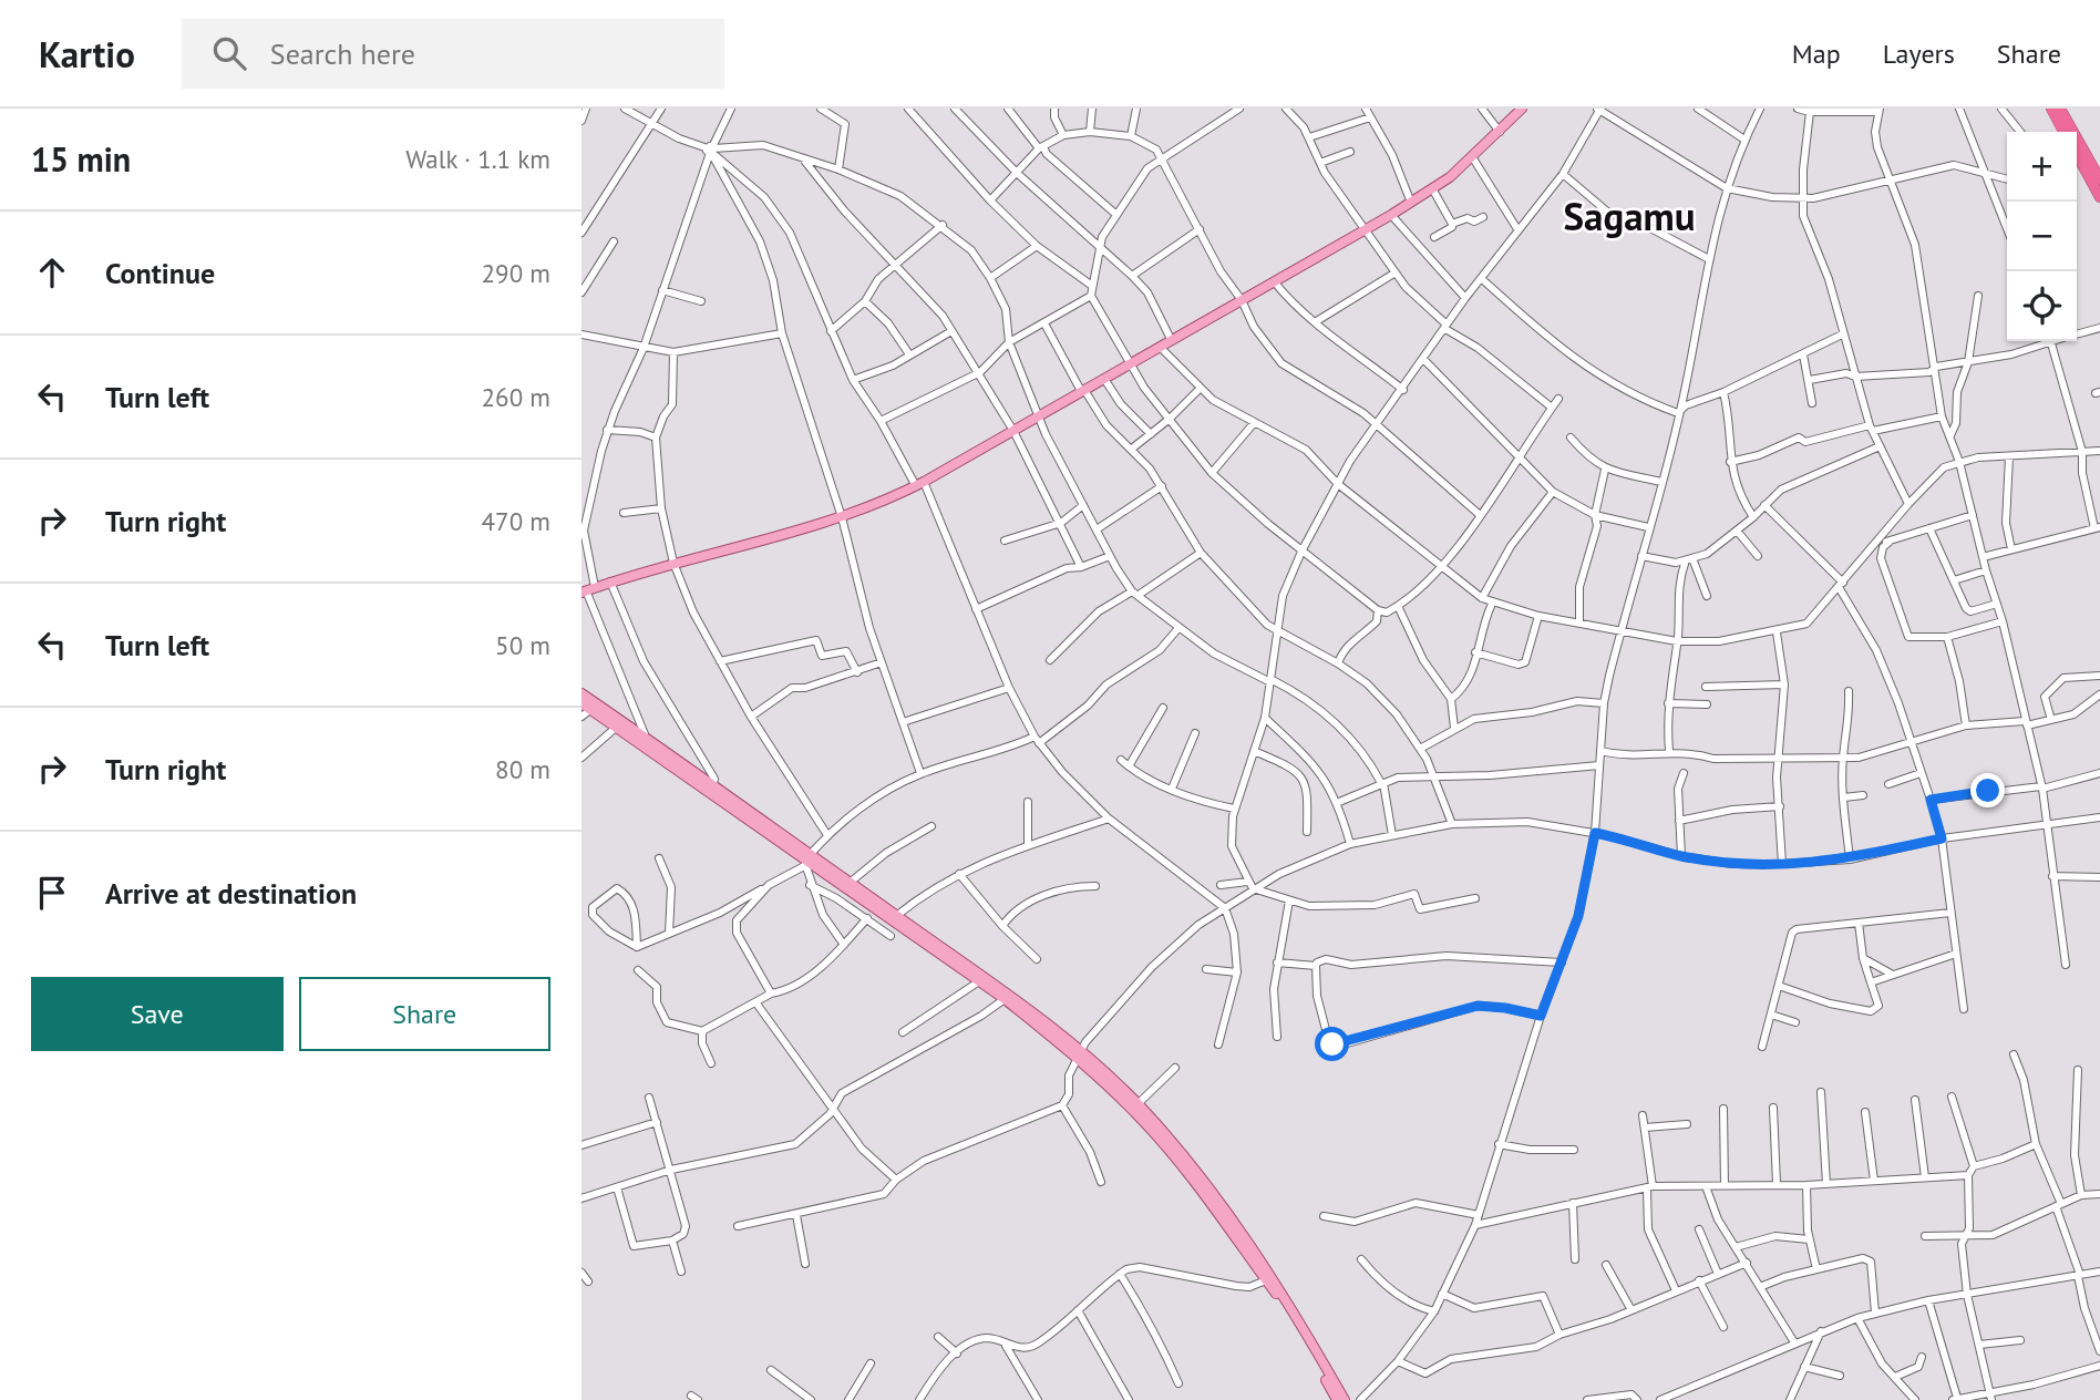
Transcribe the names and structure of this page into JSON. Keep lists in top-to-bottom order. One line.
{"districts":["Sagamu"],"page":{"header":"Kartio","search":"Search here","nav":["Map","Layers","Share"],"heading":["15 min","Walk · 1.1 km"],"map_buttons":["+","−"],"list":[["Continue","290 m"],["Turn left","260 m"],["Turn right","470 m"],["Turn left","50 m"],["Turn right","80 m"],"Arrive at destination"],"buttons":["Save","Share"]}}
